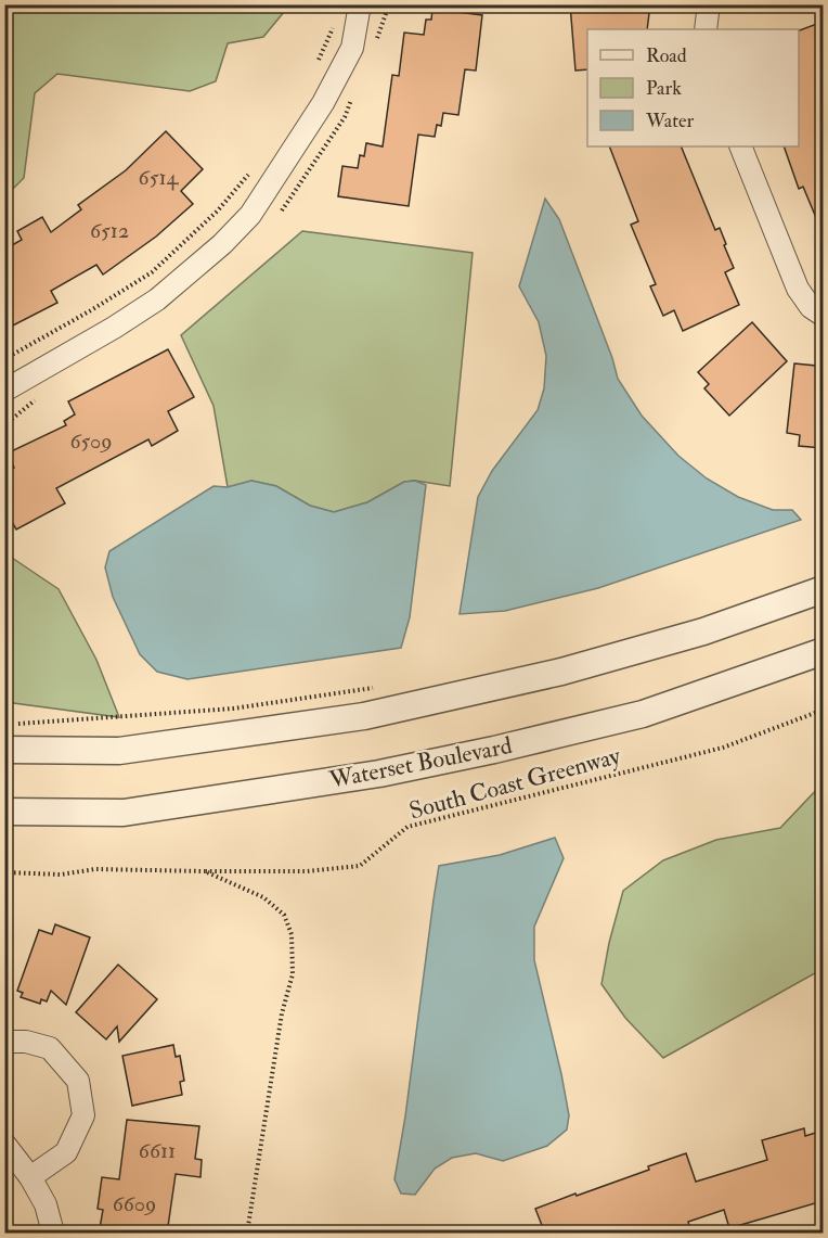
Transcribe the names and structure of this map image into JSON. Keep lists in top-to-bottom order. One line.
{"streets":{"street":["Waterset Boulevard"],"path":["South Coast Greenway"]},"house_numbers":["6514","6512","6509","6611","6609"],"legend":["Road","Park","Water"]}
